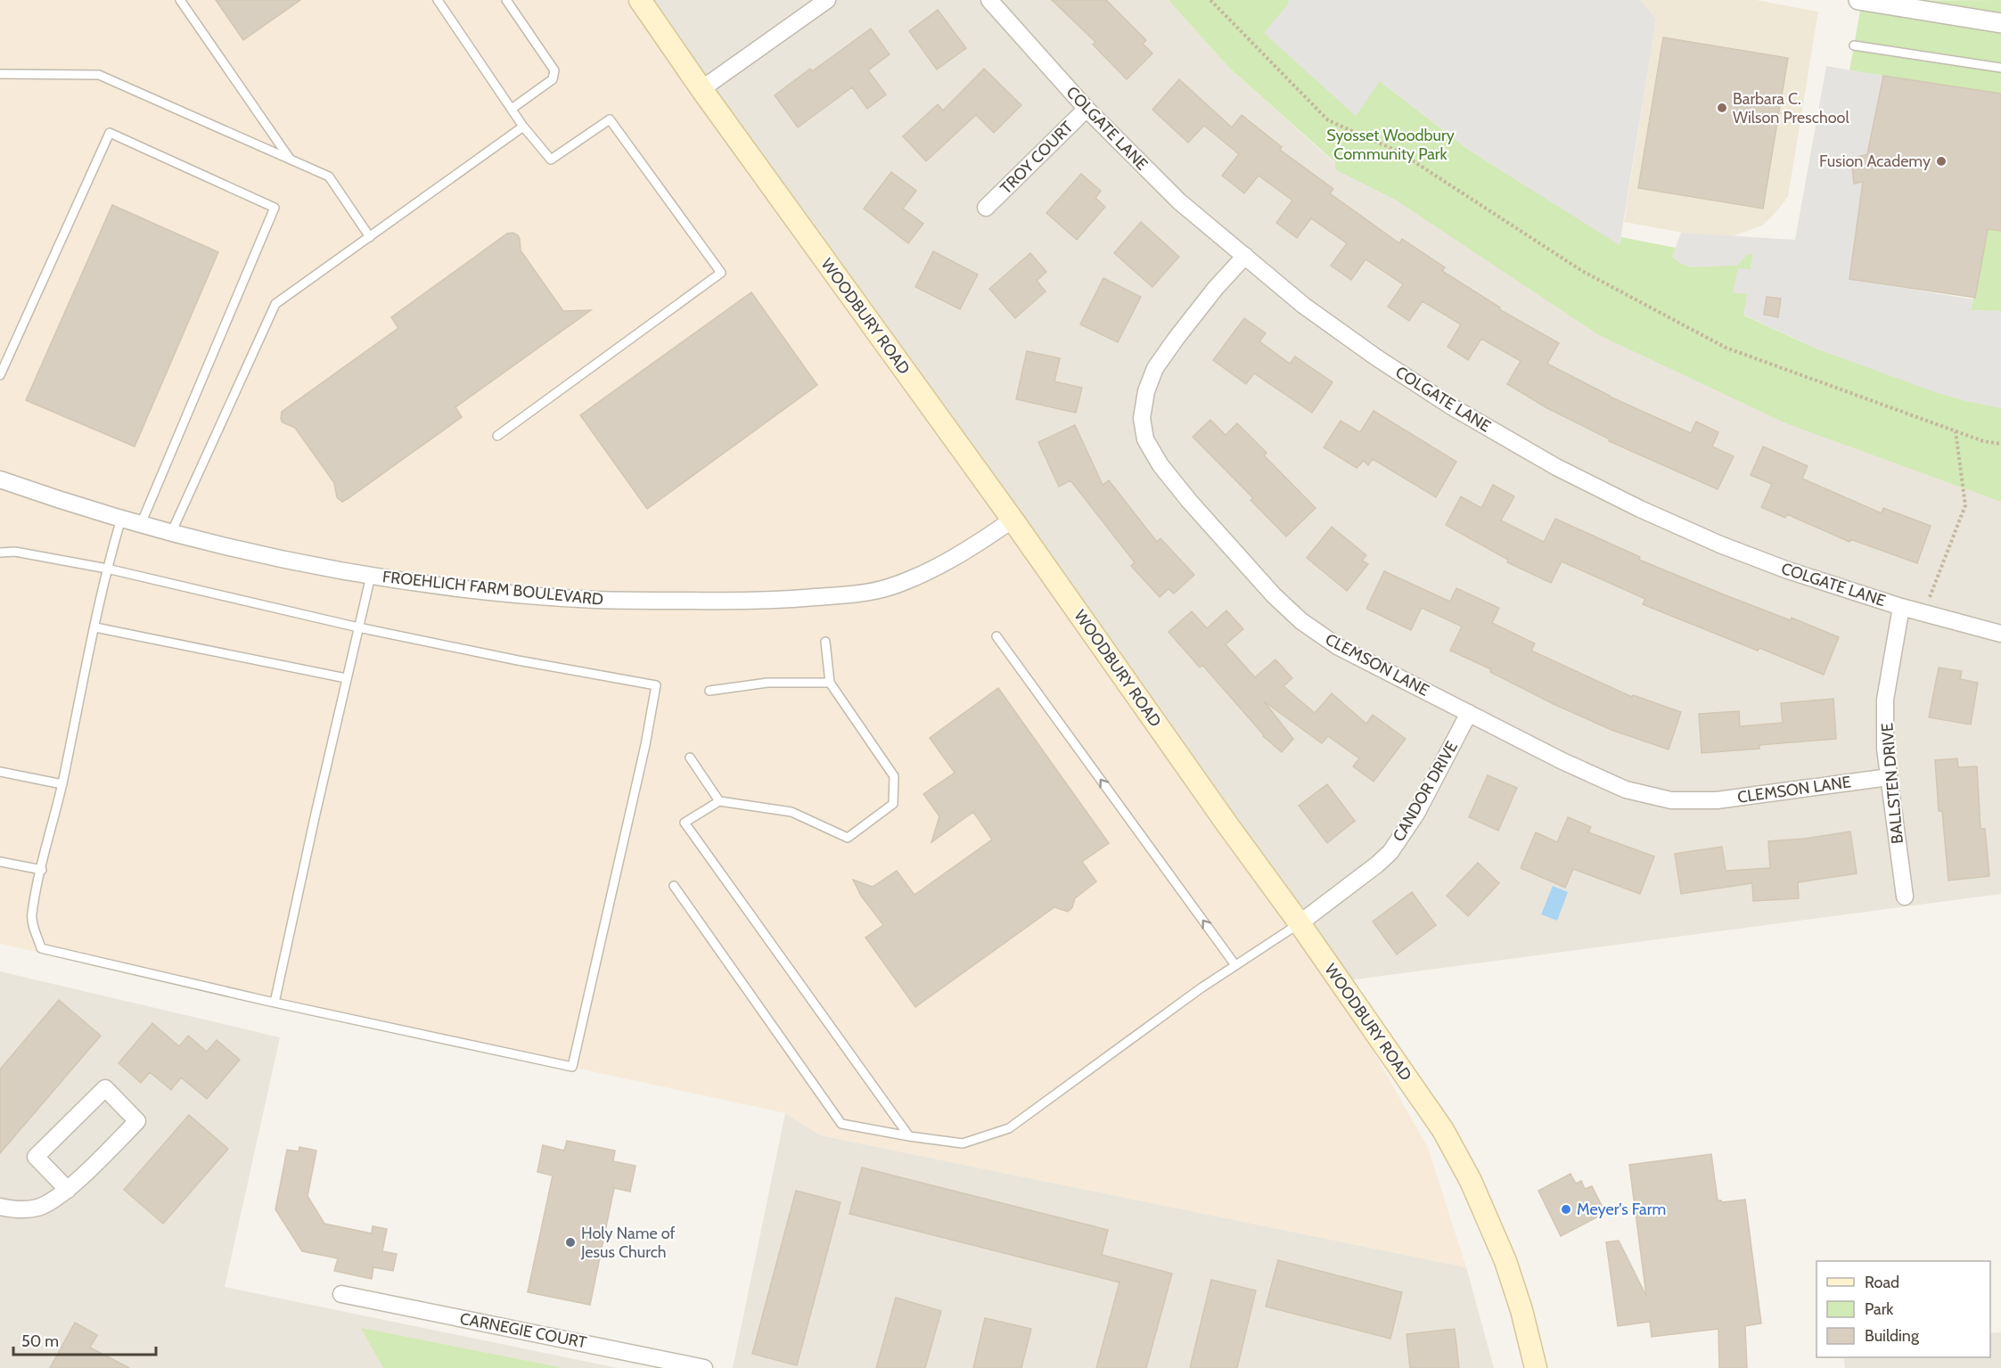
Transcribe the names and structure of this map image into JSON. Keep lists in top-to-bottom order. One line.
{"streets":{"main road":["WOODBURY ROAD"],"street":["COLGATE LANE","TROY COURT","FROEHLICH FARM BOULEVARD","CLEMSON LANE","BALLSTEN DRIVE","CANDOR DRIVE","CARNEGIE COURT"]},"crossings":[["COLGATE LANE","TROY COURT"],["COLGATE LANE","CLEMSON LANE"],["COLGATE LANE","BALLSTEN DRIVE"],["WOODBURY ROAD","FROEHLICH FARM BOULEVARD"],["WOODBURY ROAD","CANDOR DRIVE"],["CLEMSON LANE","BALLSTEN DRIVE"],["CLEMSON LANE","CANDOR DRIVE"]],"parks":["Syosset Woodbury Community Park"],"places":["Barbara C. Wilson Preschool","Fusion Academy","Meyer's Farm","Holy Name of Jesus Church"],"legend":["Road","Park","Building"],"scale_bar":"50 m"}
